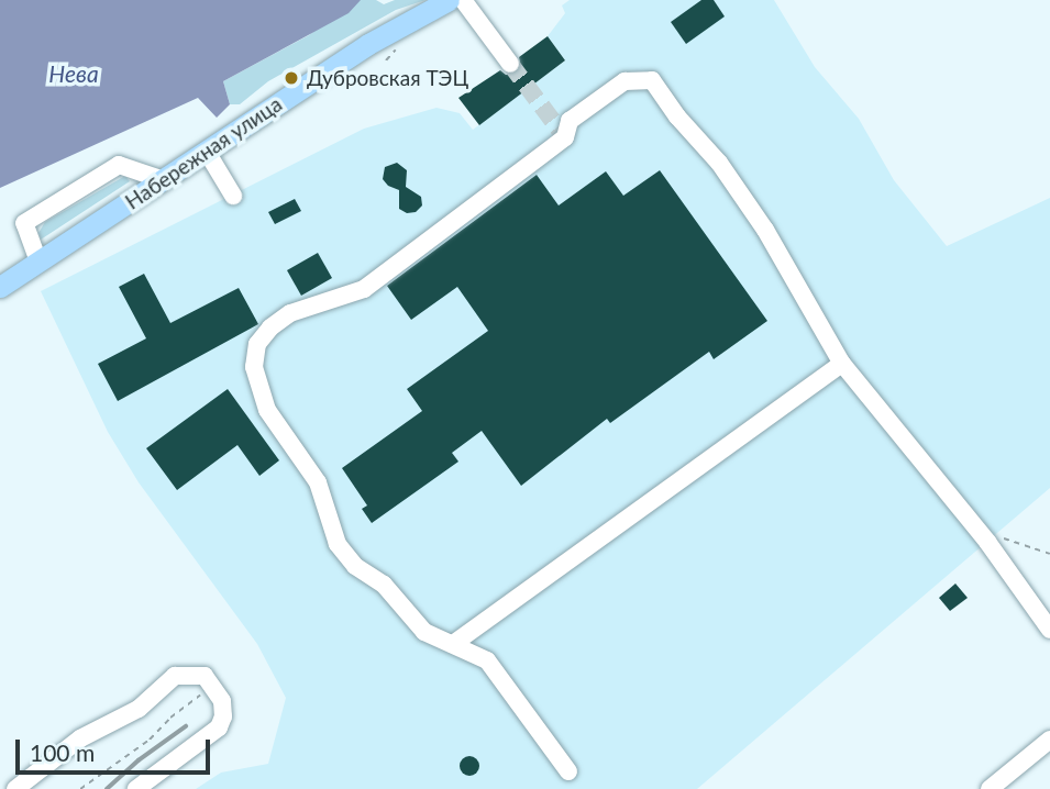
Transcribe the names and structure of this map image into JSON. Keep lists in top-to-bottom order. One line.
{"streets":{"main road":["Набережная улица"]},"water":["Нева"],"places":["Дубровская ТЭЦ"],"scale_bar":"100 m"}
